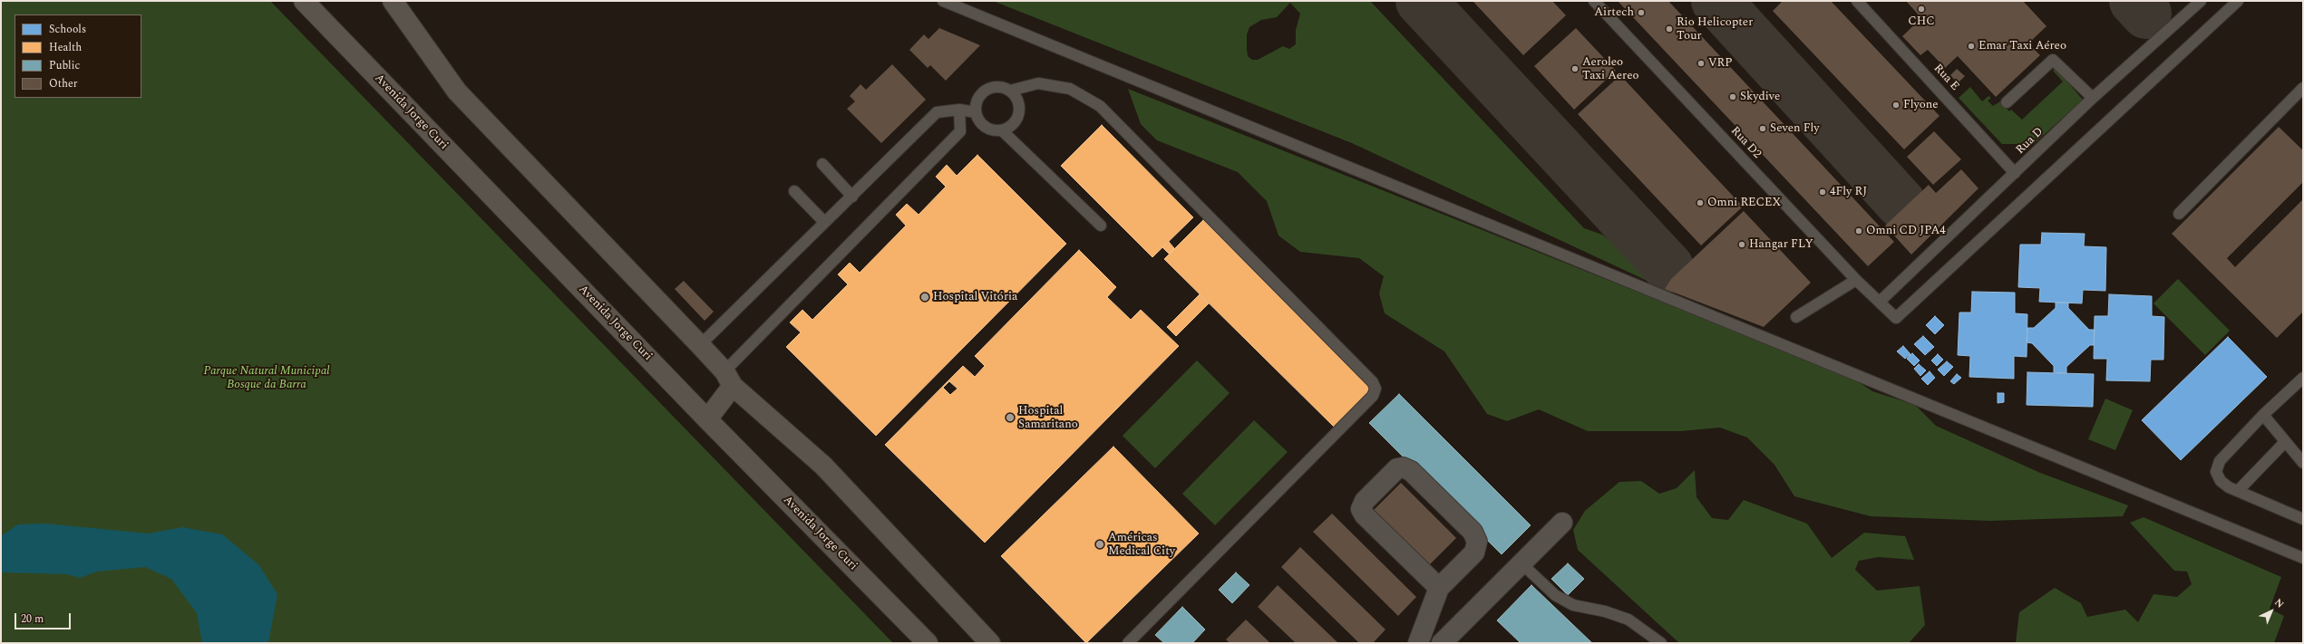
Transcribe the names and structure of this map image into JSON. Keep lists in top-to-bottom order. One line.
{"streets":{"street":["Avenida Jorge Curi"],"lane":["Rua E","Rua D","Rua D2"]},"crossings":[["Rua E","Rua D"],["Rua D","Rua D2"]],"parks":["Parque Natural Municipal Bosque da Barra"],"places":["CHC","Airtech","Rio Helicopter Tour","Emar Taxi Aéreo","VRP","Aeroleo Taxi Aereo","Skydive","Flyone","Seven Fly","4Fly RJ","Omni RECEX","Omni CD JPA4","Hangar FLY","Hospital Vitória","Hospital Samaritano","Américas Medical City"],"legend":["Schools","Health","Public","Other"],"scale_bar":"20 m","north":"top right"}
